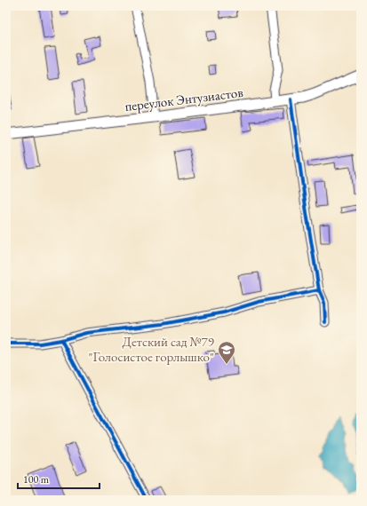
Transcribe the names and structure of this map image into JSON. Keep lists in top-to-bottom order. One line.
{"streets":{"main road":["переулок Энтузиастов"]},"places":{"school or university":["Детский сад №79 \"Голосистое горлышко\""]},"scale_bar":"100 m"}
